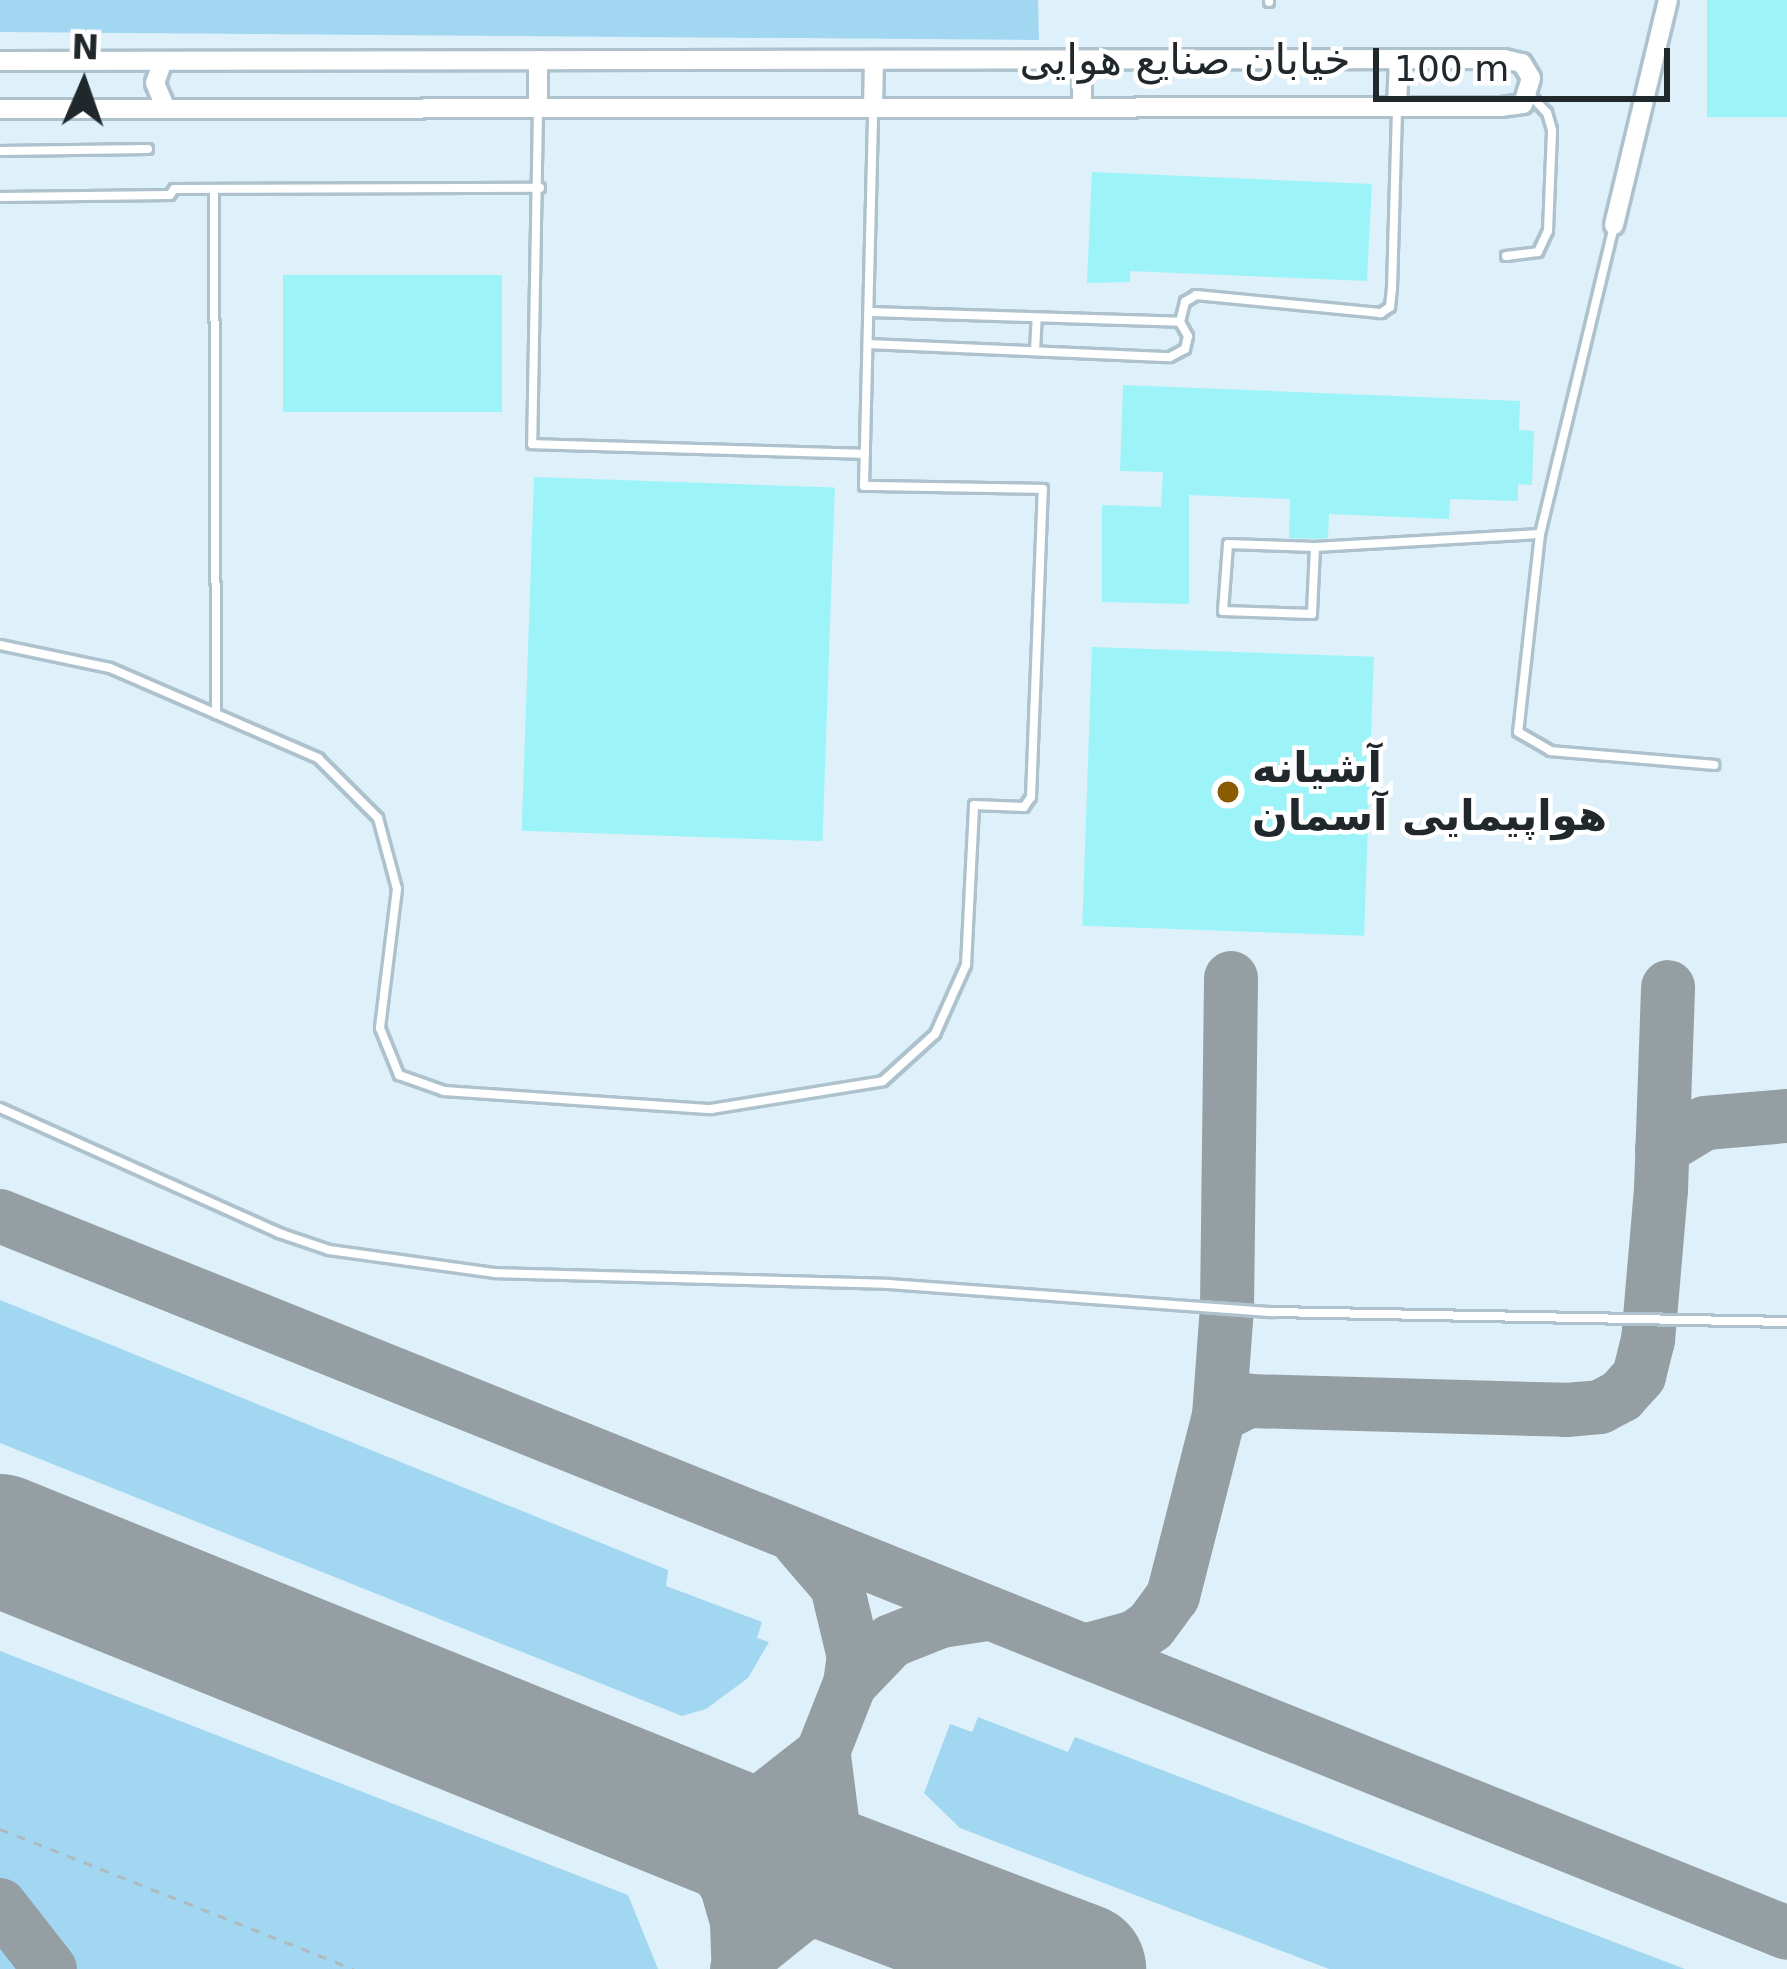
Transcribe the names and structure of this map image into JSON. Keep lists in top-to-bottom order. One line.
{"streets":{"street":["خیابان صنایع هوایی"]},"places":["آشیانه هواپیمایی آسمان"],"scale_bar":"100 m","north":"top"}
